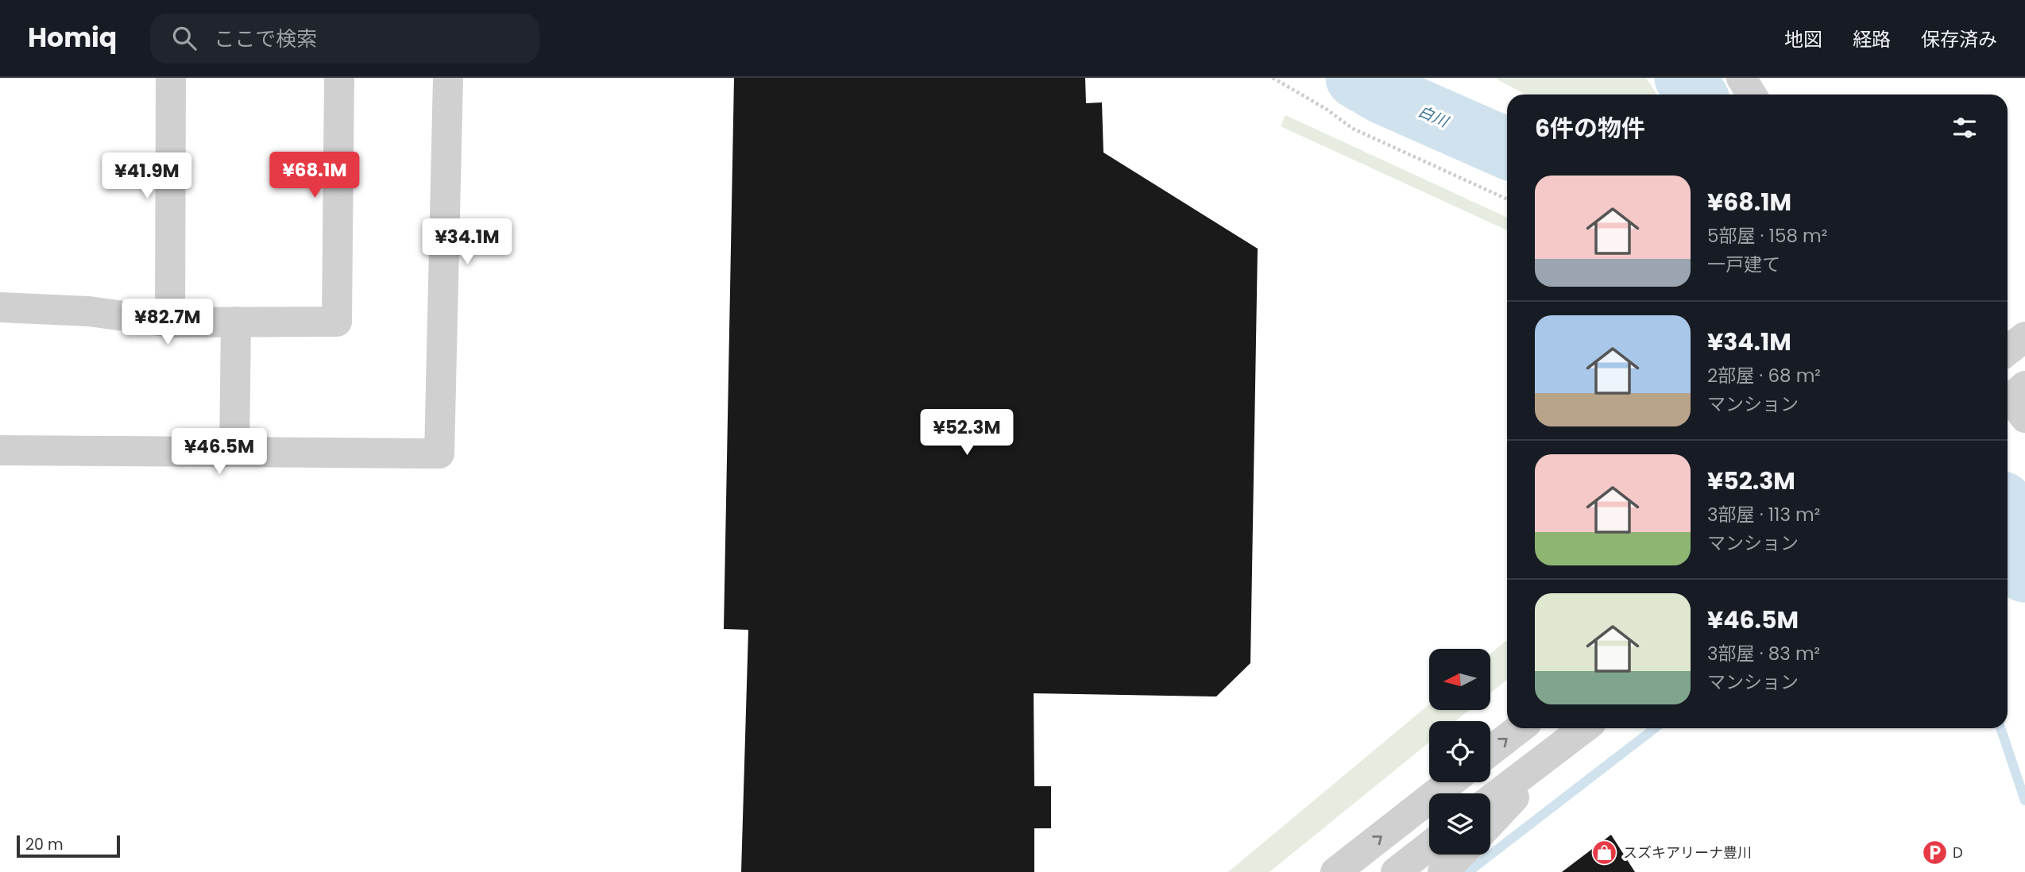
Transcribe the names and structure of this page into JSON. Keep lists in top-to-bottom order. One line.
{"water":["白川"],"places":{"shop":["スズキアリーナ豊川"],"parking":["D"]},"scale_bar":"20 m","north":"left","page":{"header":"Homiq","search":"ここで検索","nav":["地図","経路","保存済み"],"heading":"6件の物件","price":["¥68.1M","¥41.9M","¥34.1M","¥82.7M","¥52.3M","¥46.5M"],"list":[{"name":"¥68.1M","note":"5部屋 · 158 m² · 一戸建て"},{"name":"¥34.1M","note":"2部屋 · 68 m² · マンション"},{"name":"¥52.3M","note":"3部屋 · 113 m² · マンション"},{"name":"¥46.5M","note":"3部屋 · 83 m² · マンション"}],"scale":"20 m"}}
